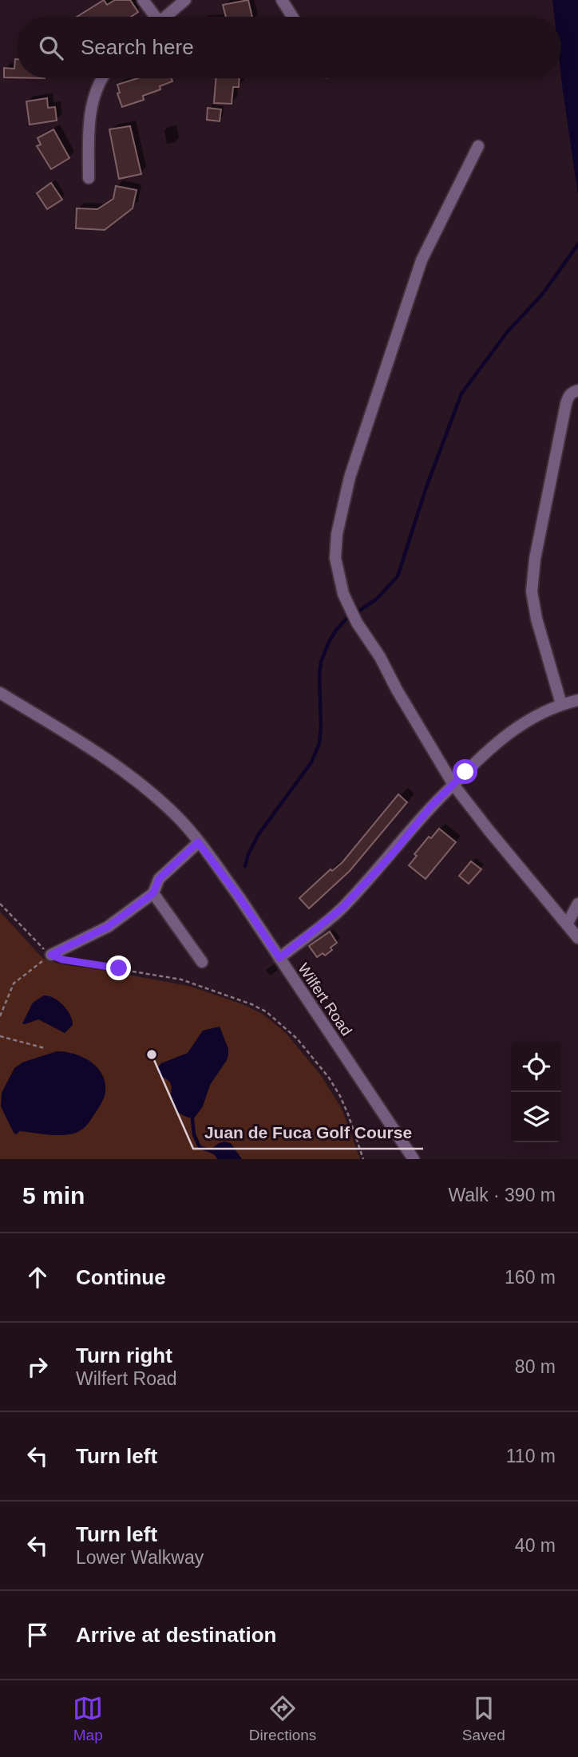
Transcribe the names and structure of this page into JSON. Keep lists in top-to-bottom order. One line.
{"streets":{"street":["Wilfert Road"]},"places":["Juan de Fuca Golf Course"],"page":{"search":"Search here","heading":["5 min","Walk · 390 m"],"list":[["Continue","160 m"],["Turn right","Wilfert Road","80 m"],["Turn left","110 m"],["Turn left","Lower Walkway","40 m"],"Arrive at destination"],"nav":["Map","Directions","Saved"]}}
